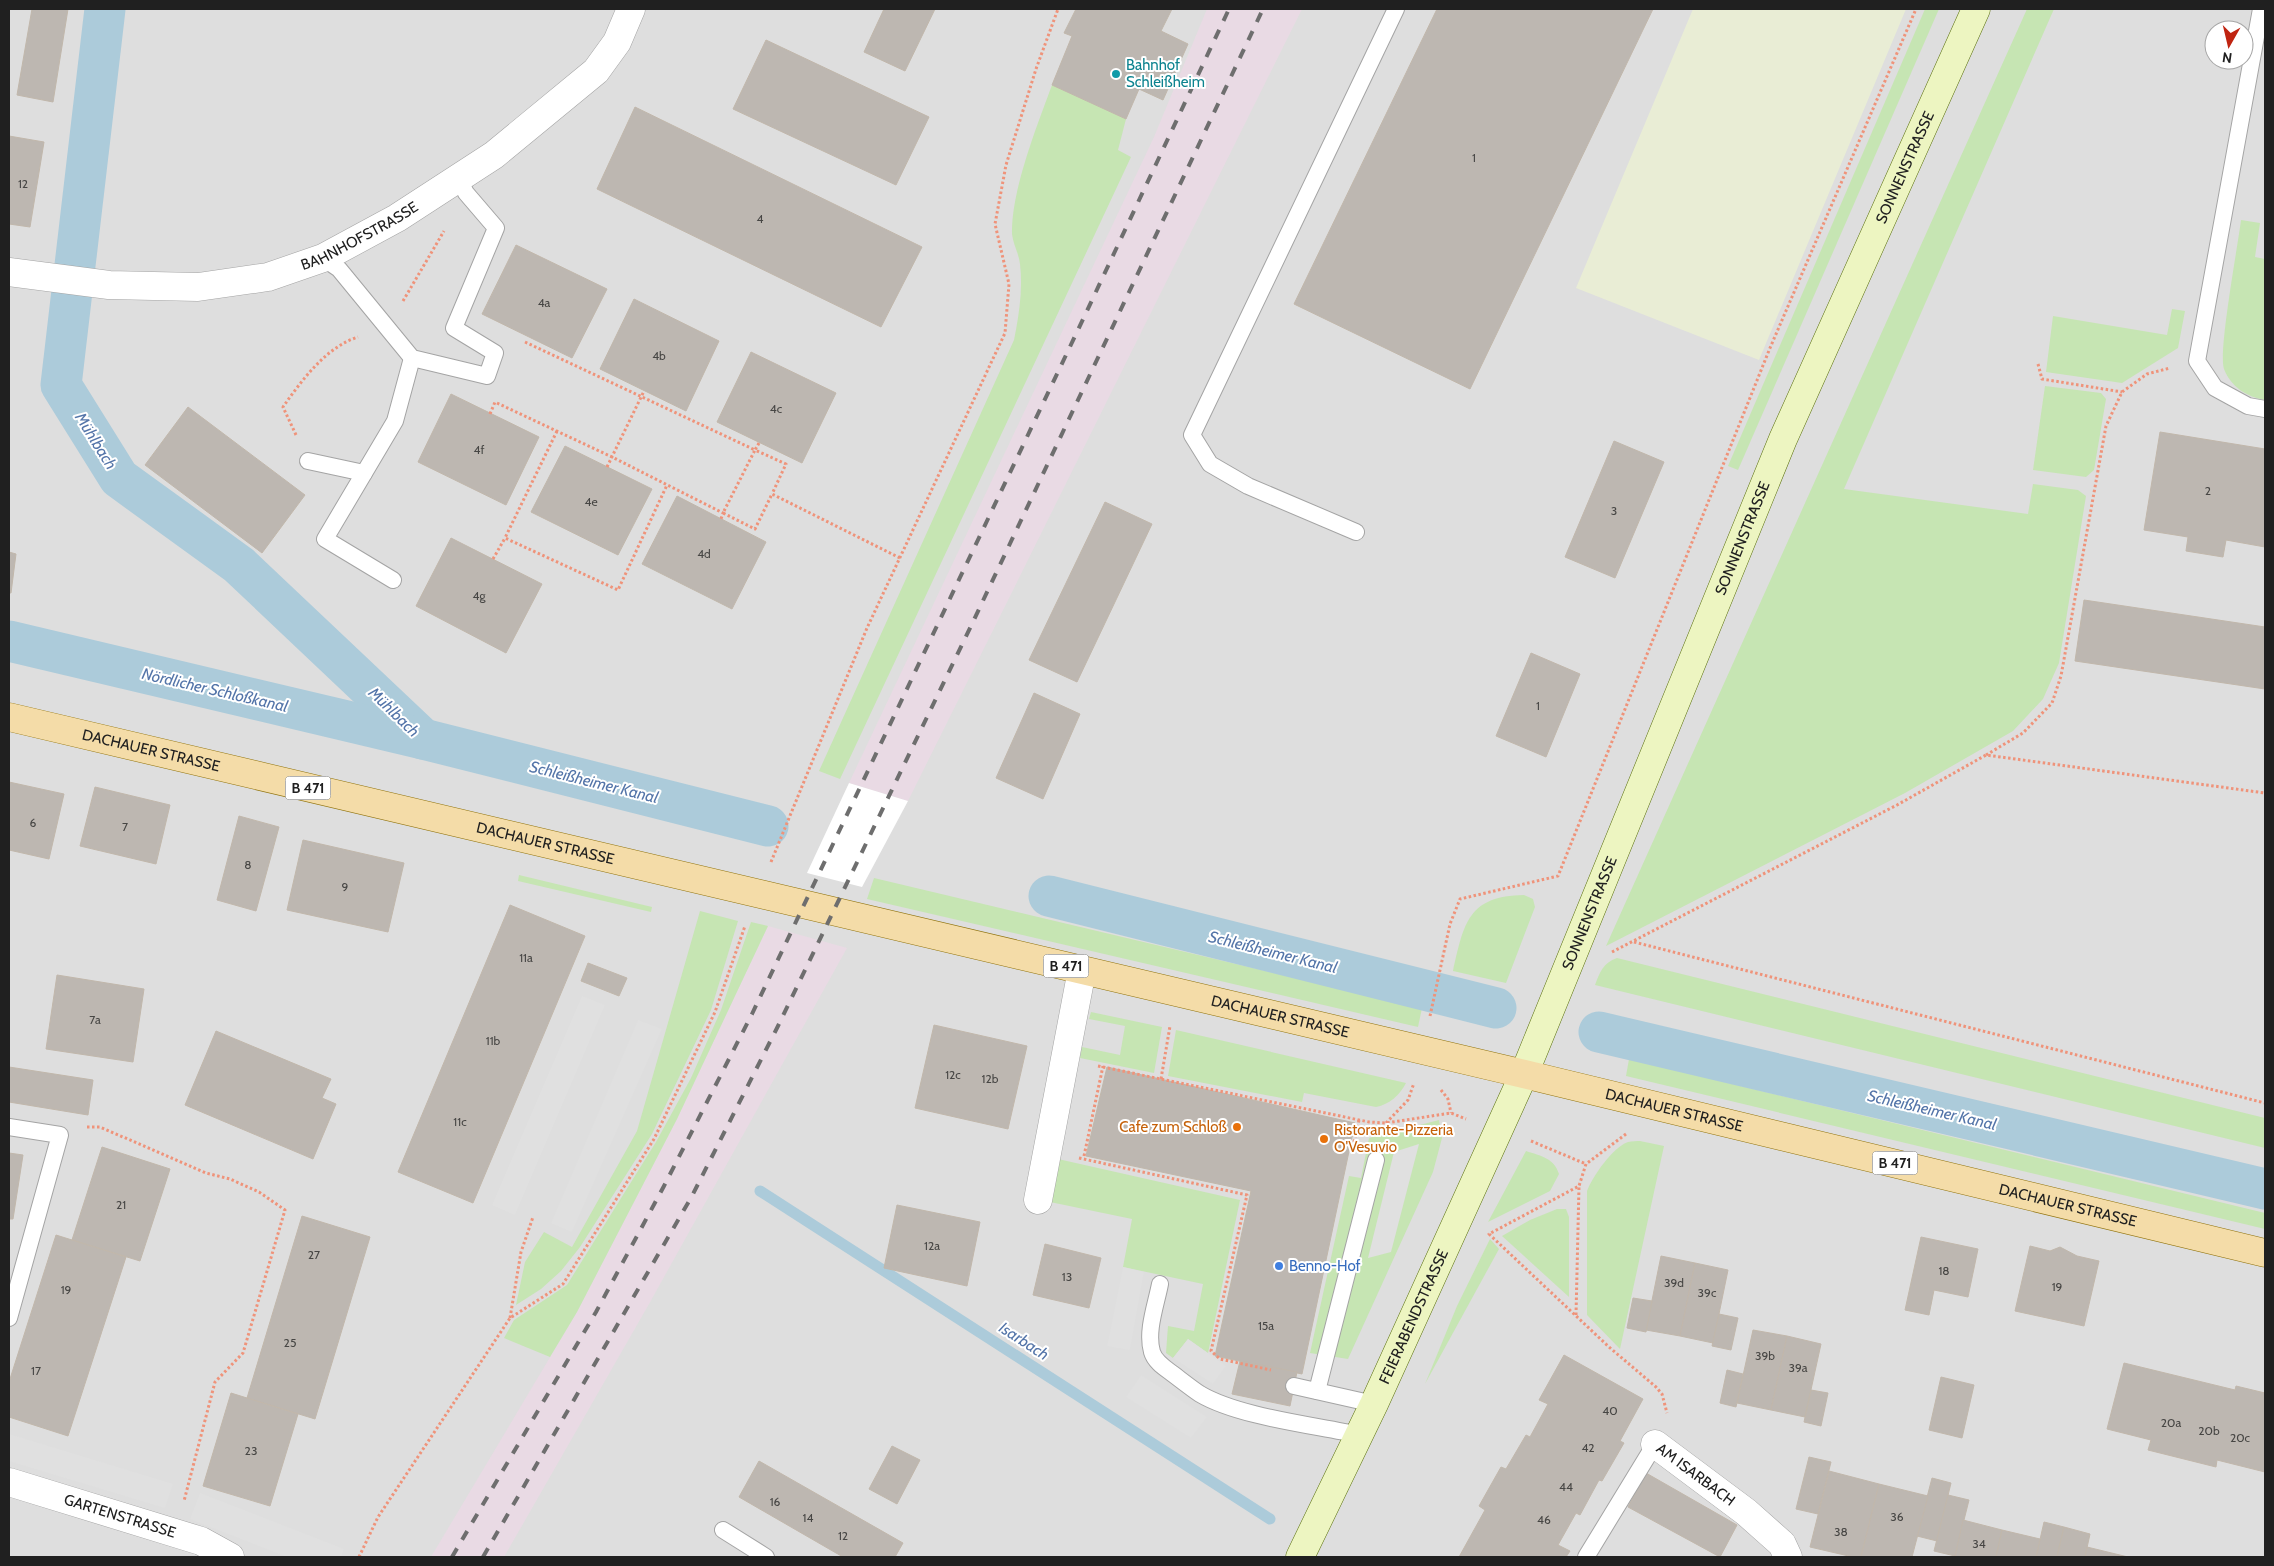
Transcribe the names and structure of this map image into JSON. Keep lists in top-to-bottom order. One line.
{"streets":{"main road":["SONNENSTRASSE","DACHAUER STRASSE","B 471","FEIERABENDSTRASSE"],"street":["BAHNHOFSTRASSE","AM ISARBACH","GARTENSTRASSE"]},"crossings":[["SONNENSTRASSE","DACHAUER STRASSE"],["SONNENSTRASSE","FEIERABENDSTRASSE"],["DACHAUER STRASSE","FEIERABENDSTRASSE"]],"water":["Mühlbach","Nördlicher Schloßkanal","Schleißheimer Kanal","Isarbach"],"places":["Bahnhof Schleißheim","Cafe zum Schloß","Ristorante-Pizzeria O'Vesuvio","Benno-Hof"],"house_numbers":["1","12","4","4a","4b","4c","4f","2","4e","3","4d","4g","1","6","7","8","9","11a","7a","11b","12c","12b","11c","21","12a","27","18","13","39d","19","19","39c","15a","25","39b","39a","17","40","20a","20b","20c","42","23","44","16","36","14","46","38","12","34"],"north":"bottom"}
